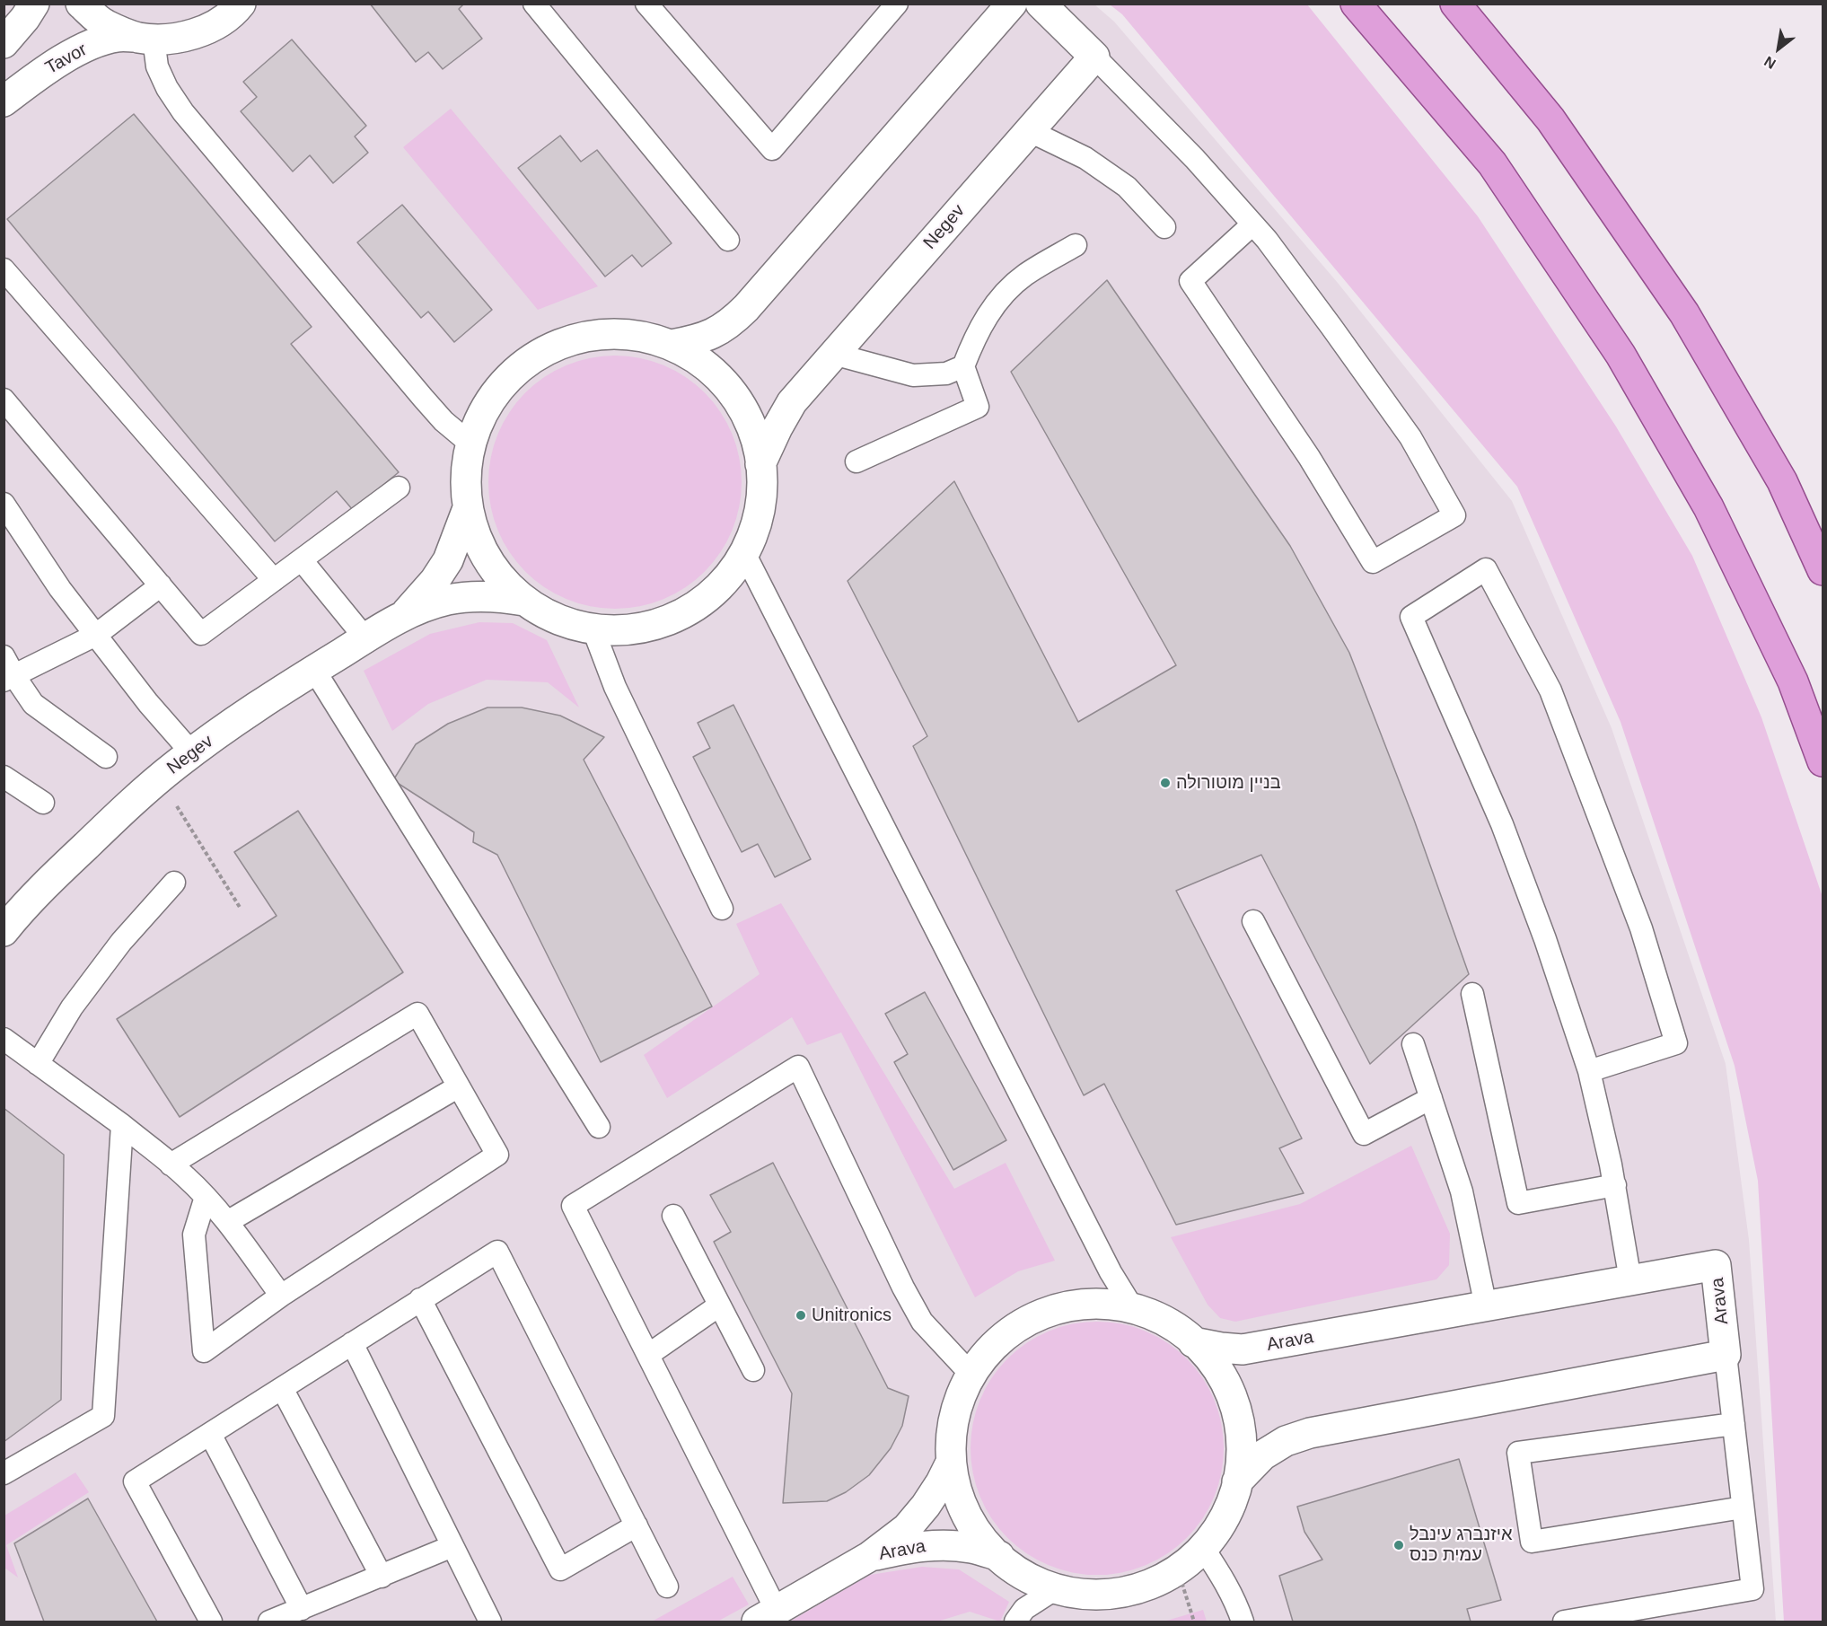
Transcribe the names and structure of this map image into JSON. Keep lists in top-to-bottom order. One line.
{"streets":{"street":["Tavor","Negev","Arava"]},"places":["בניין מוטורולה","Unitronics","איזנברג עינבל עמית כנס"],"north":"bottom left"}
